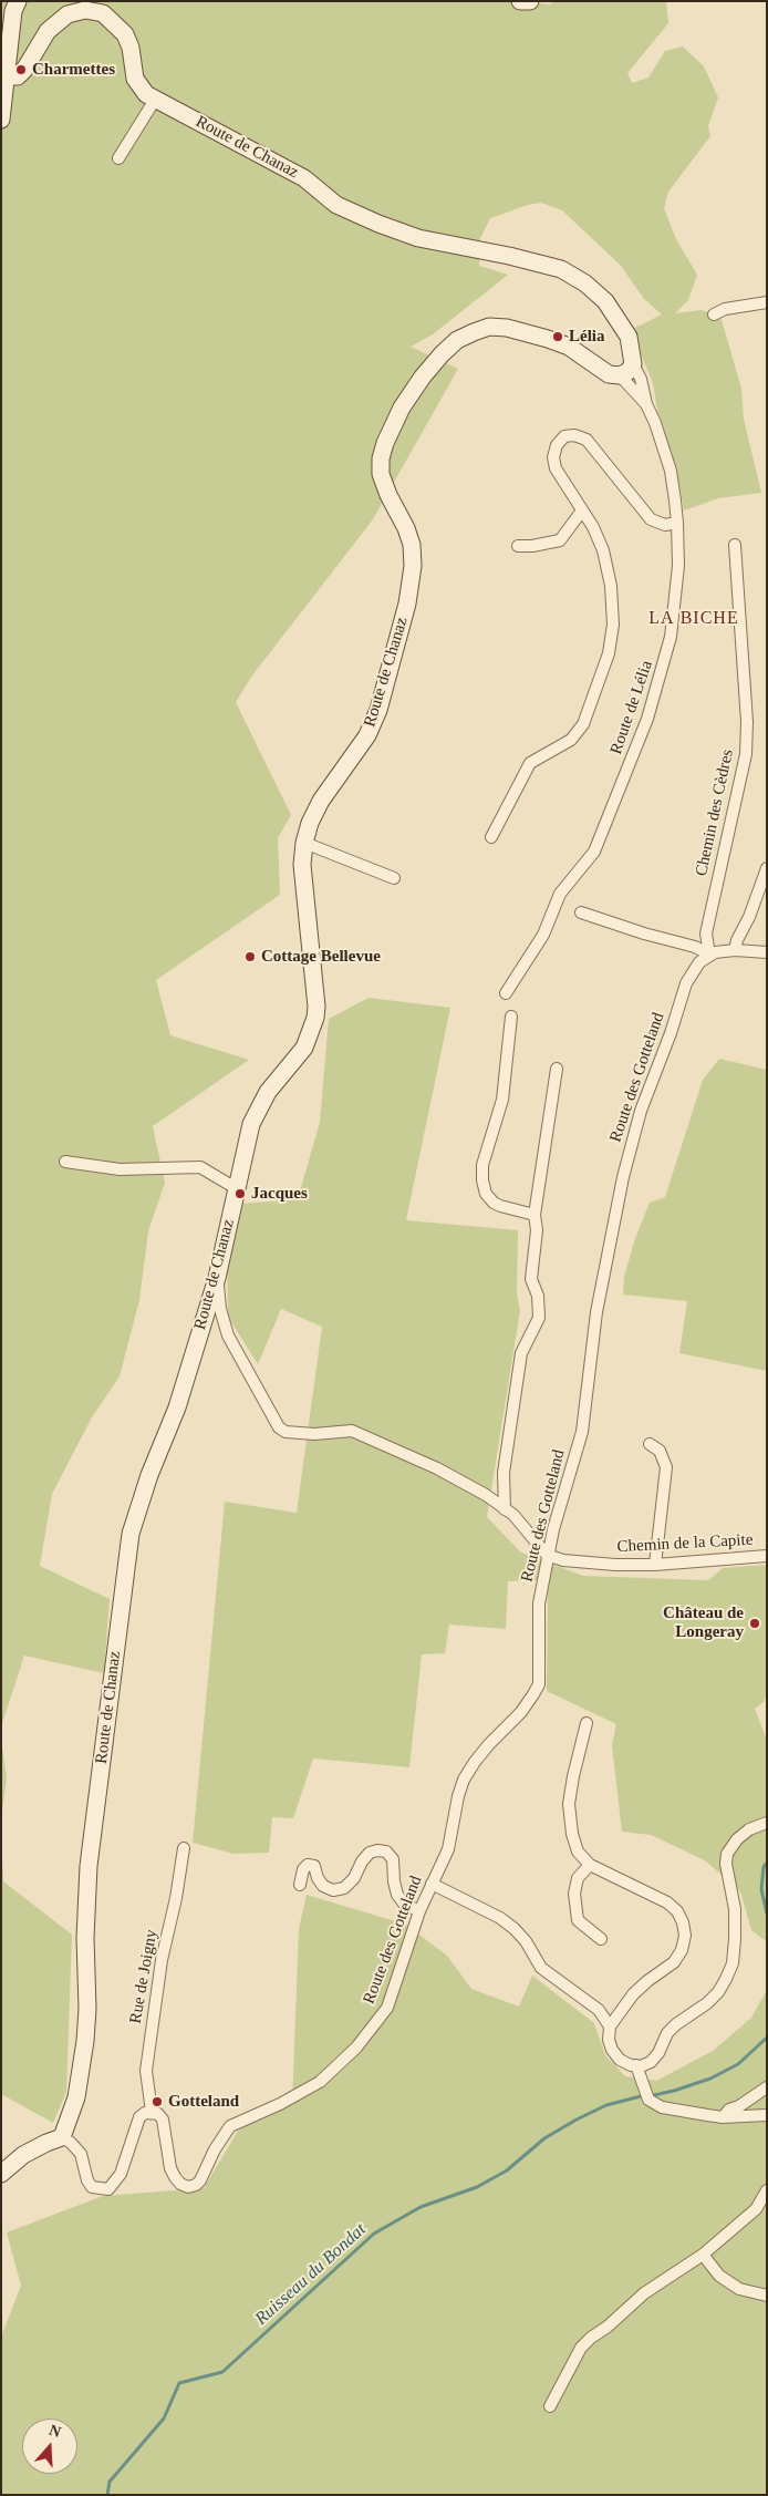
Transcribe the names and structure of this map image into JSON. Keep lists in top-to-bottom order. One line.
{"streets":{"street":["Route de Chanaz","Route de Lélia","Chemin des Cèdres","Route des Gotteland","Chemin de la Capite","Rue de Joigny"]},"crossings":[["Route de Chanaz","Route de Lélia"],["Chemin des Cèdres","Route des Gotteland"],["Route des Gotteland","Chemin de la Capite"],["Route des Gotteland","Rue de Joigny"]],"districts":["LA BICHE"],"water":["Ruisseau du Bondat"],"places":["Charmettes","Lélia","Cottage Bellevue","Jacques","Château de Longeray","Gotteland"],"north":"top"}
